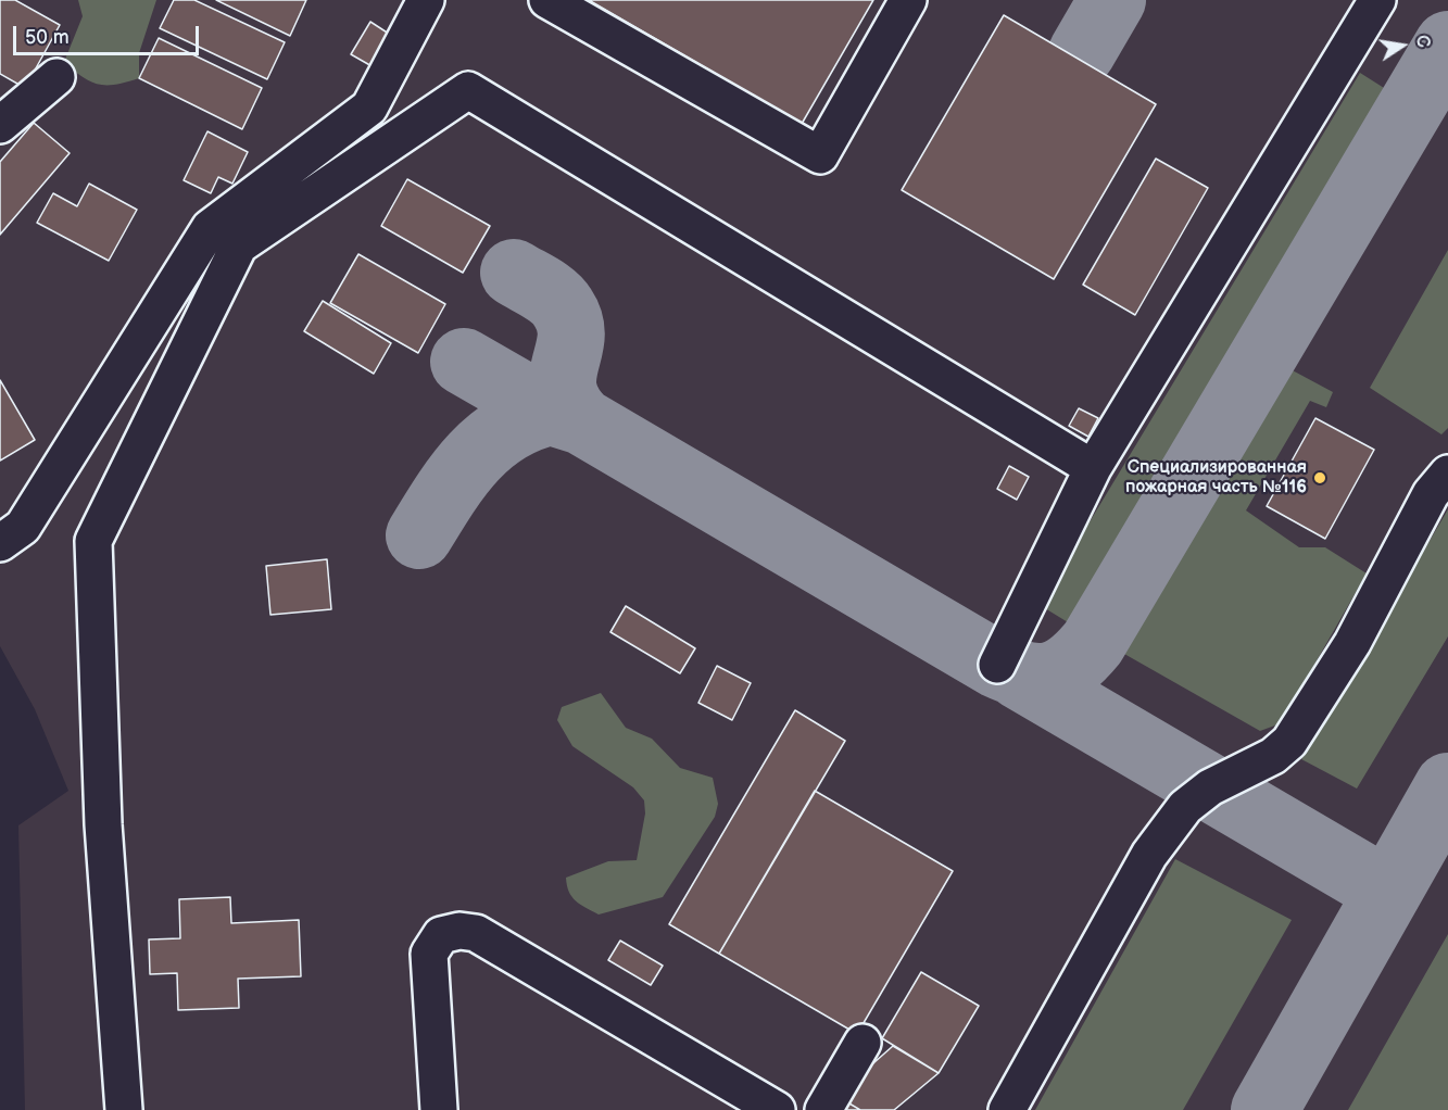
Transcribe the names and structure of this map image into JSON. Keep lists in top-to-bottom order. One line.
{"places":["Специализированная пожарная часть №116"],"scale_bar":"50 m","north":"right"}
